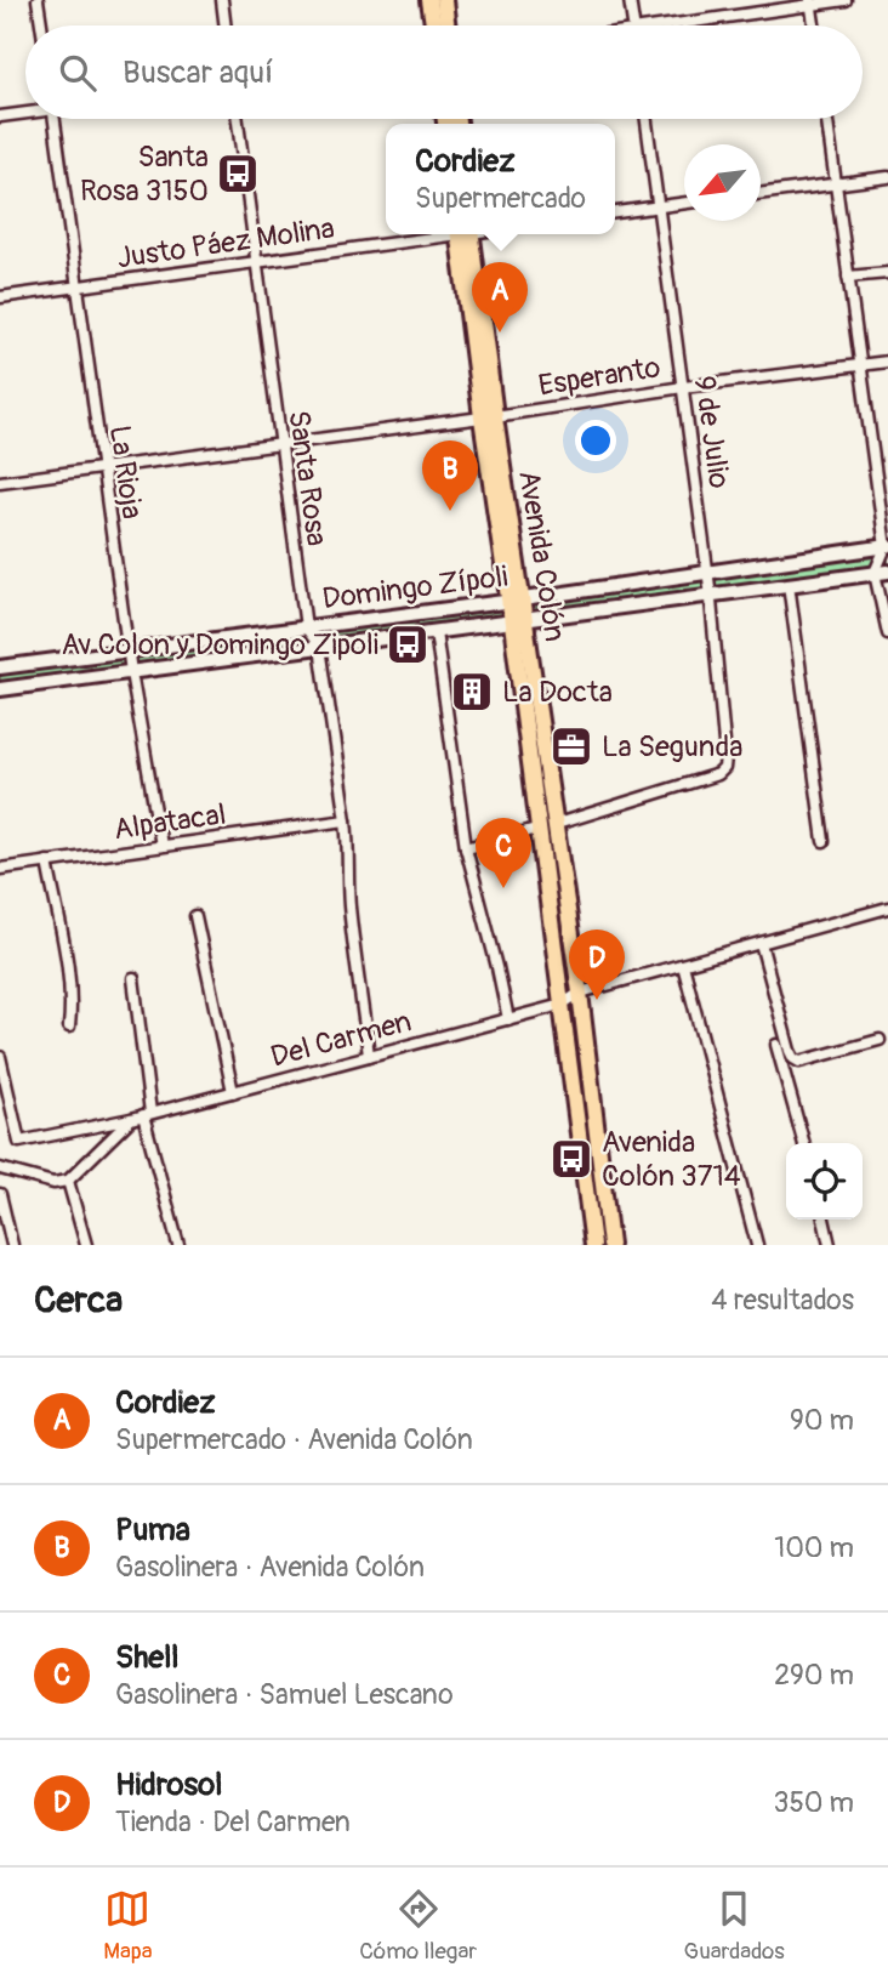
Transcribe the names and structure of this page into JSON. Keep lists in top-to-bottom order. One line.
{"streets":{"main road":["Avenida Colón","Domingo Zípoli"],"street":["Justo Páez Molina","Esperanto","9 de Julio","La Rioja","Santa Rosa","Alpatacal","Del Carmen"]},"crossings":[["Justo Páez Molina","La Rioja"],["Justo Páez Molina","Santa Rosa"],["Esperanto","9 de Julio"],["Esperanto","La Rioja"],["Esperanto","Santa Rosa"],["Esperanto","Avenida Colón"],["9 de Julio","Avenida Colón"],["9 de Julio","Domingo Zípoli"],["La Rioja","Domingo Zípoli"],["La Rioja","Alpatacal"],["Santa Rosa","Domingo Zípoli"],["Santa Rosa","Alpatacal"],["Santa Rosa","Del Carmen"],["Avenida Colón","Domingo Zípoli"],["Avenida Colón","Del Carmen"]],"places":{"bus stop":["Santa Rosa 3150","Av Colon y Domingo Zipoli","Avenida Colón 3714"],"building":["La Docta"],"office":["La Segunda"]},"north":"bottom left","page":{"search":"Buscar aquí","popup":["Cordiez","Supermercado"],"pins":["A","B","C","D"],"heading":["Cerca","4 resultados"],"list":[{"mark":"A","name":"Cordiez","note":"Supermercado · Avenida Colón","value":"90 m"},{"mark":"B","name":"Puma","note":"Gasolinera · Avenida Colón","value":"100 m"},{"mark":"C","name":"Shell","note":"Gasolinera · Samuel Lescano","value":"290 m"},{"mark":"D","name":"Hidrosol","note":"Tienda · Del Carmen","value":"350 m"}],"nav":["Mapa","Cómo llegar","Guardados"]}}
